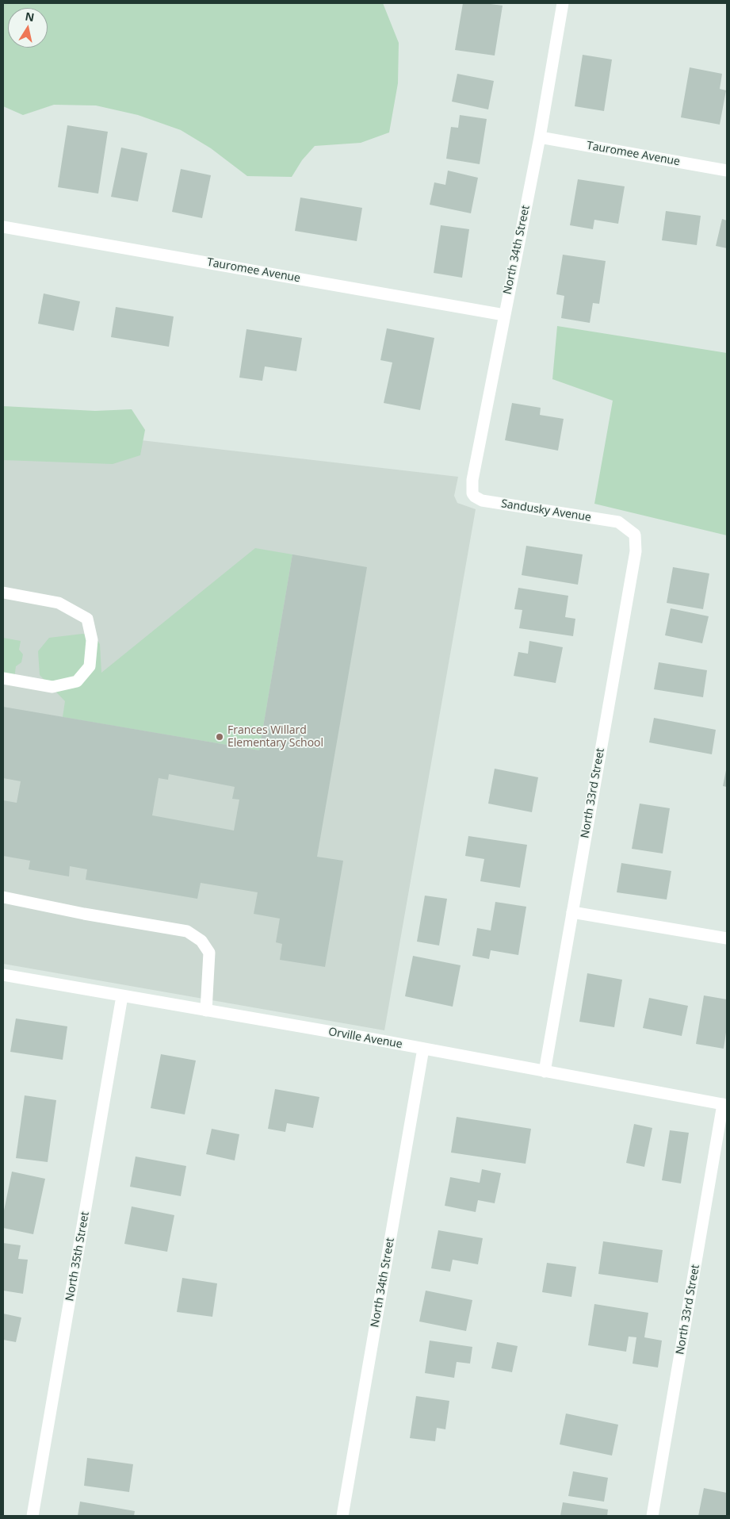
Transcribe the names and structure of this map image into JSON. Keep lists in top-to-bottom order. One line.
{"streets":{"street":["Tauromee Avenue","North 34th Street","Sandusky Avenue","North 33rd Street","Orville Avenue","North 35th Street"]},"crossings":[["Tauromee Avenue","North 34th Street"],["North 34th Street","Sandusky Avenue"],["North 34th Street","Orville Avenue"],["Sandusky Avenue","North 33rd Street"],["North 33rd Street","Orville Avenue"],["Orville Avenue","North 35th Street"]],"places":["Frances Willard Elementary School"],"north":"top"}
